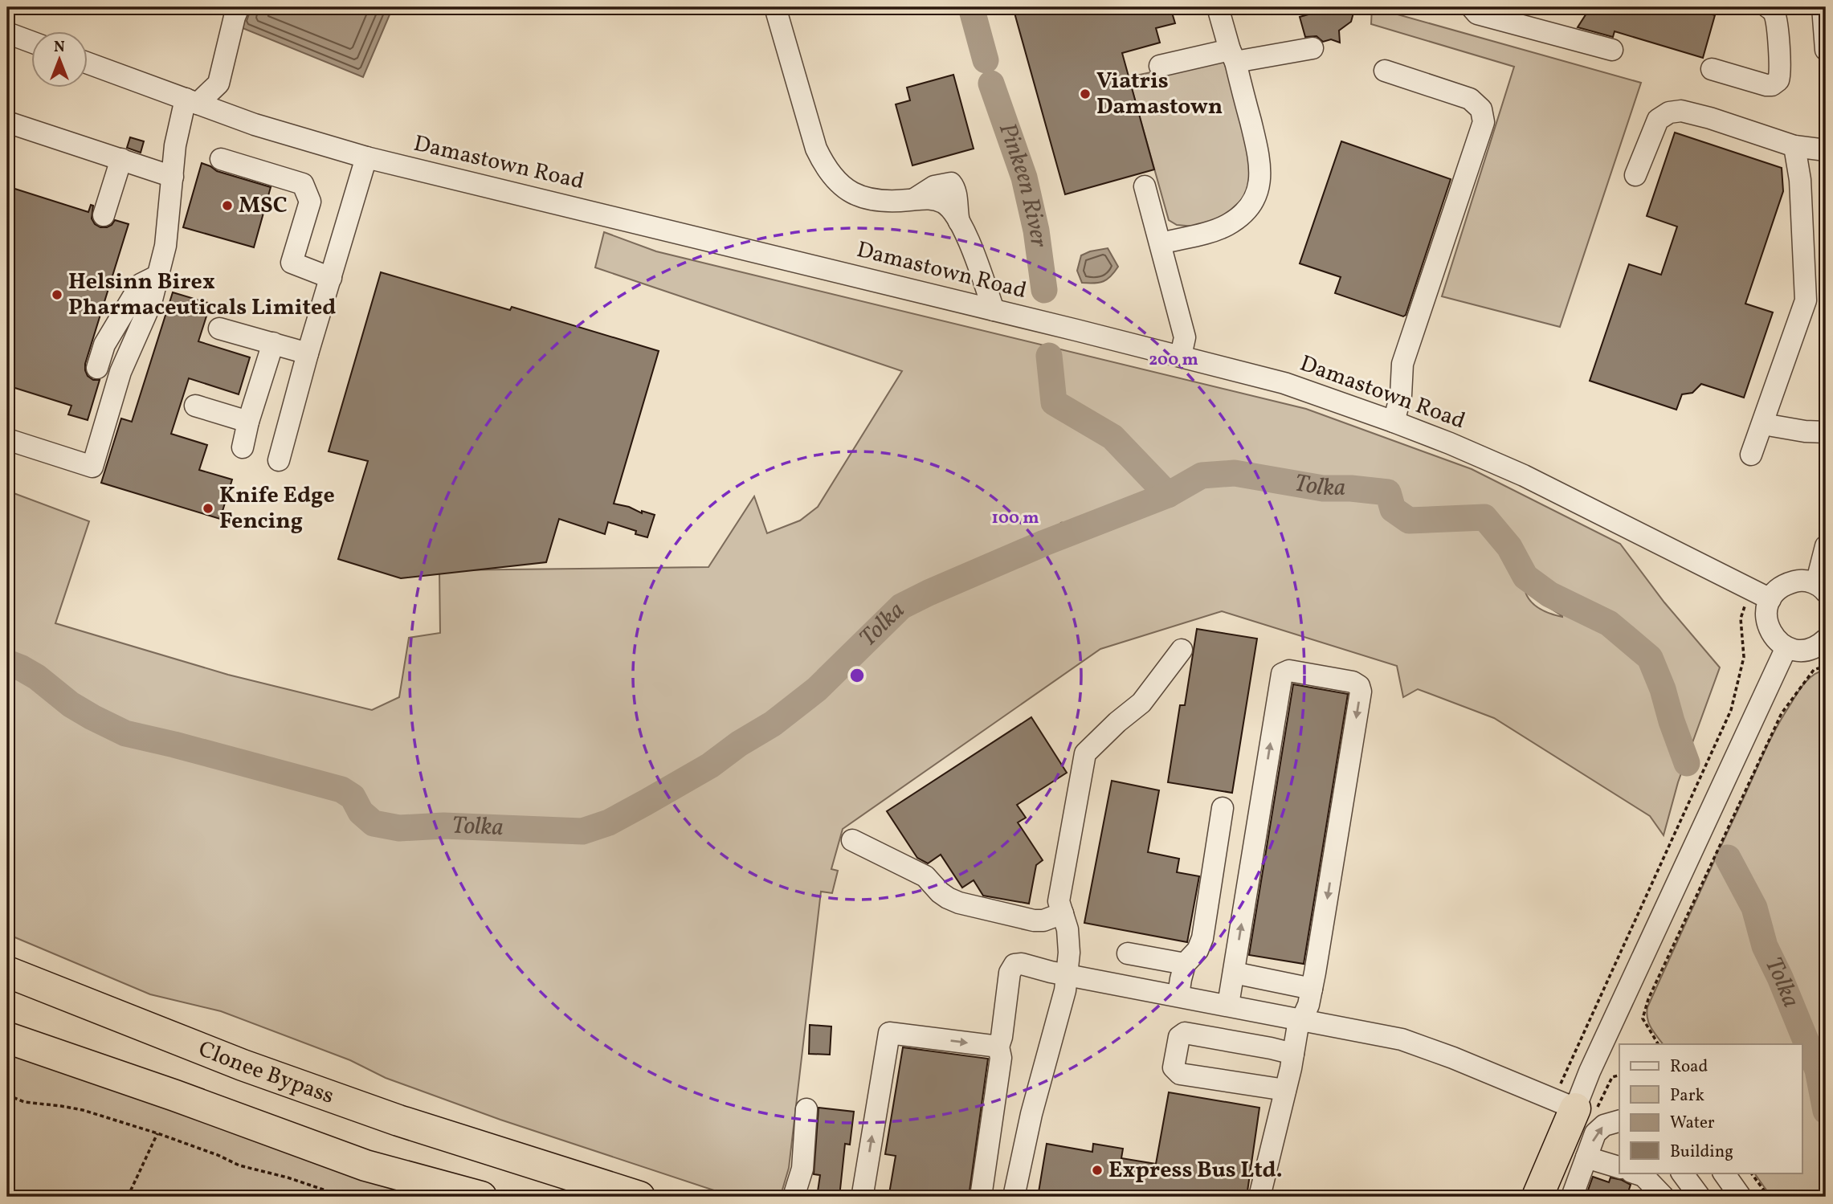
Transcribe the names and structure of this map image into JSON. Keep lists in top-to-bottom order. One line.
{"streets":{"highway":["Clonee Bypass"],"street":["Damastown Road"]},"water":["Pinkeen River","Tolka"],"places":["Viatris Damastown","MSC","Helsinn Birex Pharmaceuticals Limited","Knife Edge Fencing","Express Bus Ltd."],"legend":["Road","Park","Water","Building"],"north":"top","rings":["200 m","100 m"]}
